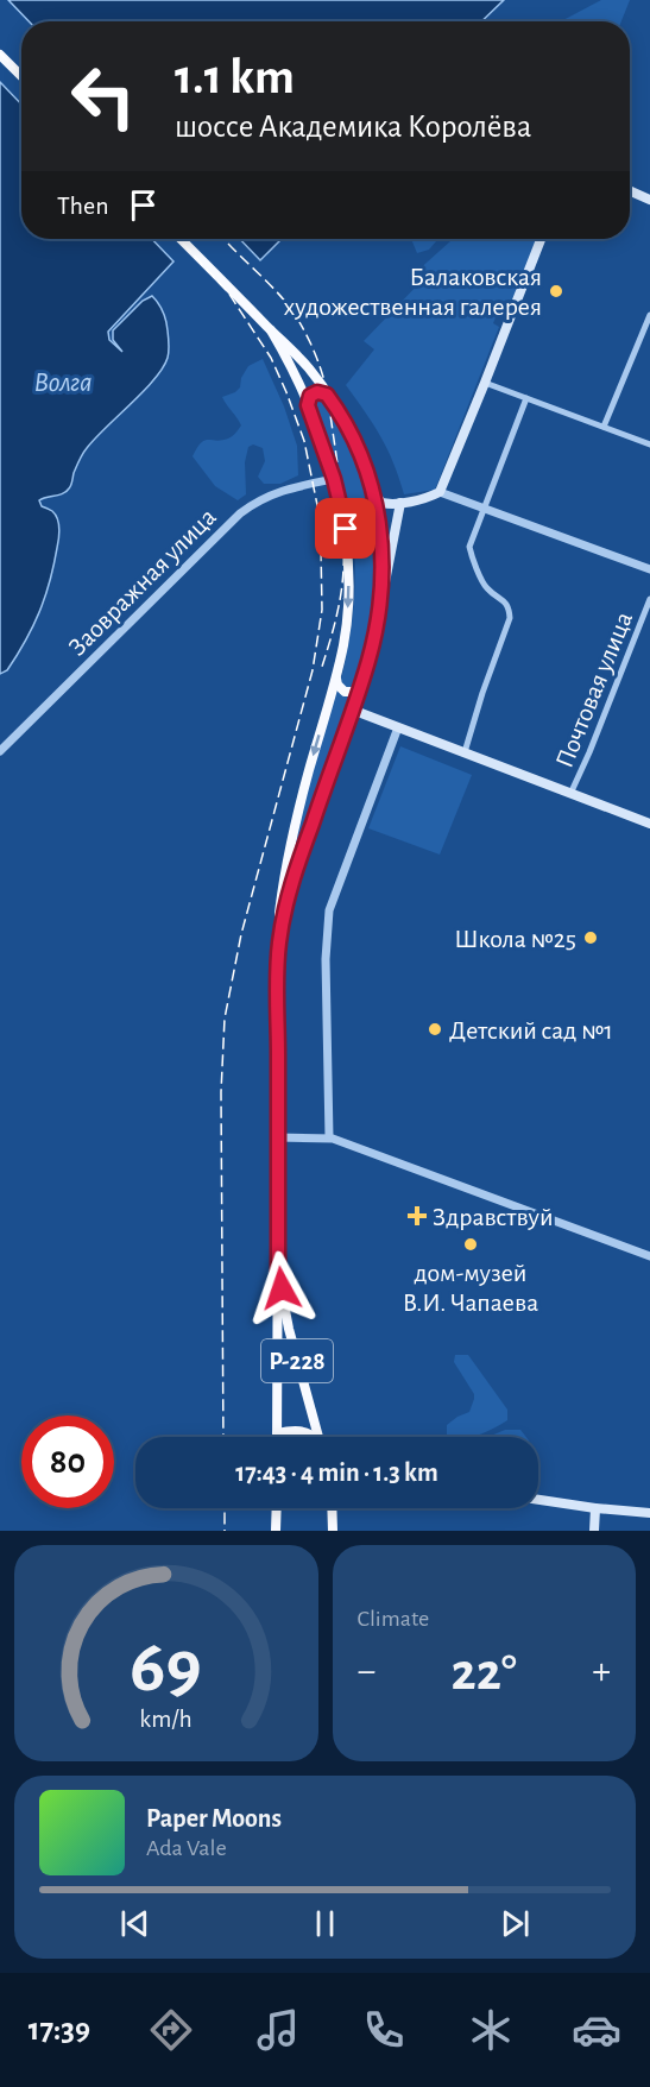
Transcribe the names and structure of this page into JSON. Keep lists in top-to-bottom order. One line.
{"streets":{"highway":["Р-228"],"street":["Заовражная улица","Почтовая улица"]},"crossings":[["Заовражная улица","Р-228"]],"water":["Волга"],"places":{"other":["Балаковская художественная галерея","Школа №25","Детский сад №1","дом-музей В.И. Чапаева"],"health":["Здравствуй"]},"page":{"turn":["1.1 km","шоссе Академика Королёва"],"then":"Then","limit":"80","trip":"17:43 · 4 min · 1.3 km","tile":"Climate","heat":["−","22°","+"],"song":["Paper Moons","Ada Vale"],"tabs":"17:39","gauge":["69","km/h"]}}
